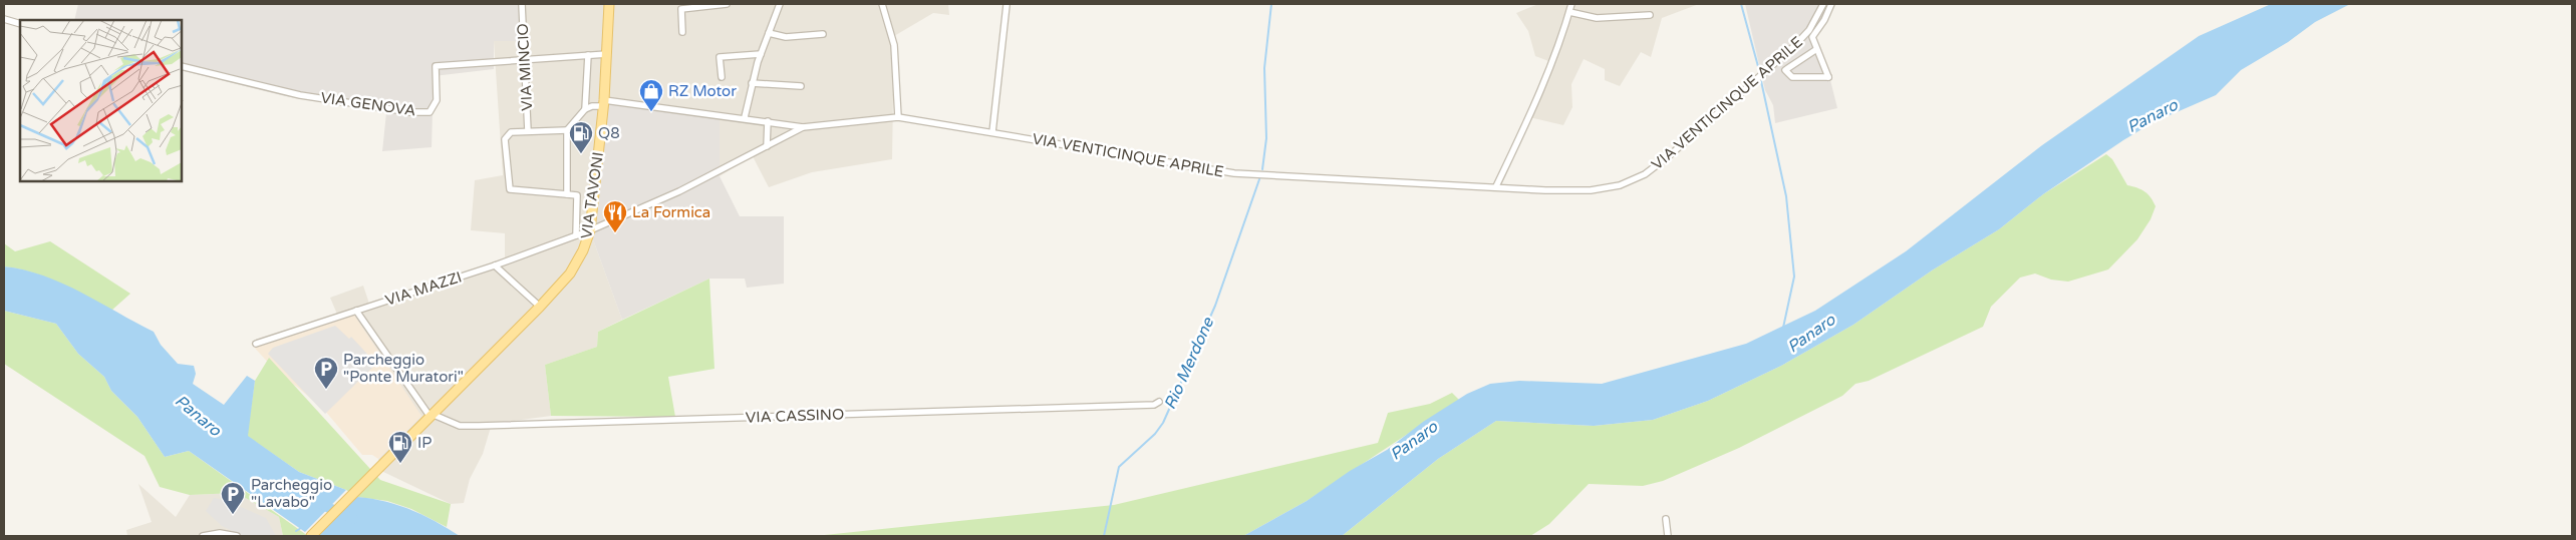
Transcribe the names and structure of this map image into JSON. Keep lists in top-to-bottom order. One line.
{"streets":{"main road":["VIA TAVONI"],"street":["VIA MINCIO","VIA VENTICINQUE APRILE","VIA GENOVA","VIA MAZZI","VIA CASSINO"]},"crossings":[["VIA MINCIO","VIA GENOVA"],["VIA VENTICINQUE APRILE","VIA TAVONI"],["VIA VENTICINQUE APRILE","VIA MAZZI"],["VIA GENOVA","VIA TAVONI"],["VIA TAVONI","VIA MAZZI"],["VIA TAVONI","VIA CASSINO"]],"water":["Panaro","Rio Merdone"],"places":{"shop":["RZ Motor"],"fuel station":["Q8","IP"],"restaurant":["La Formica"],"parking":["Parcheggio \"Ponte Muratori\"","Parcheggio \"Lavabo\""]}}
